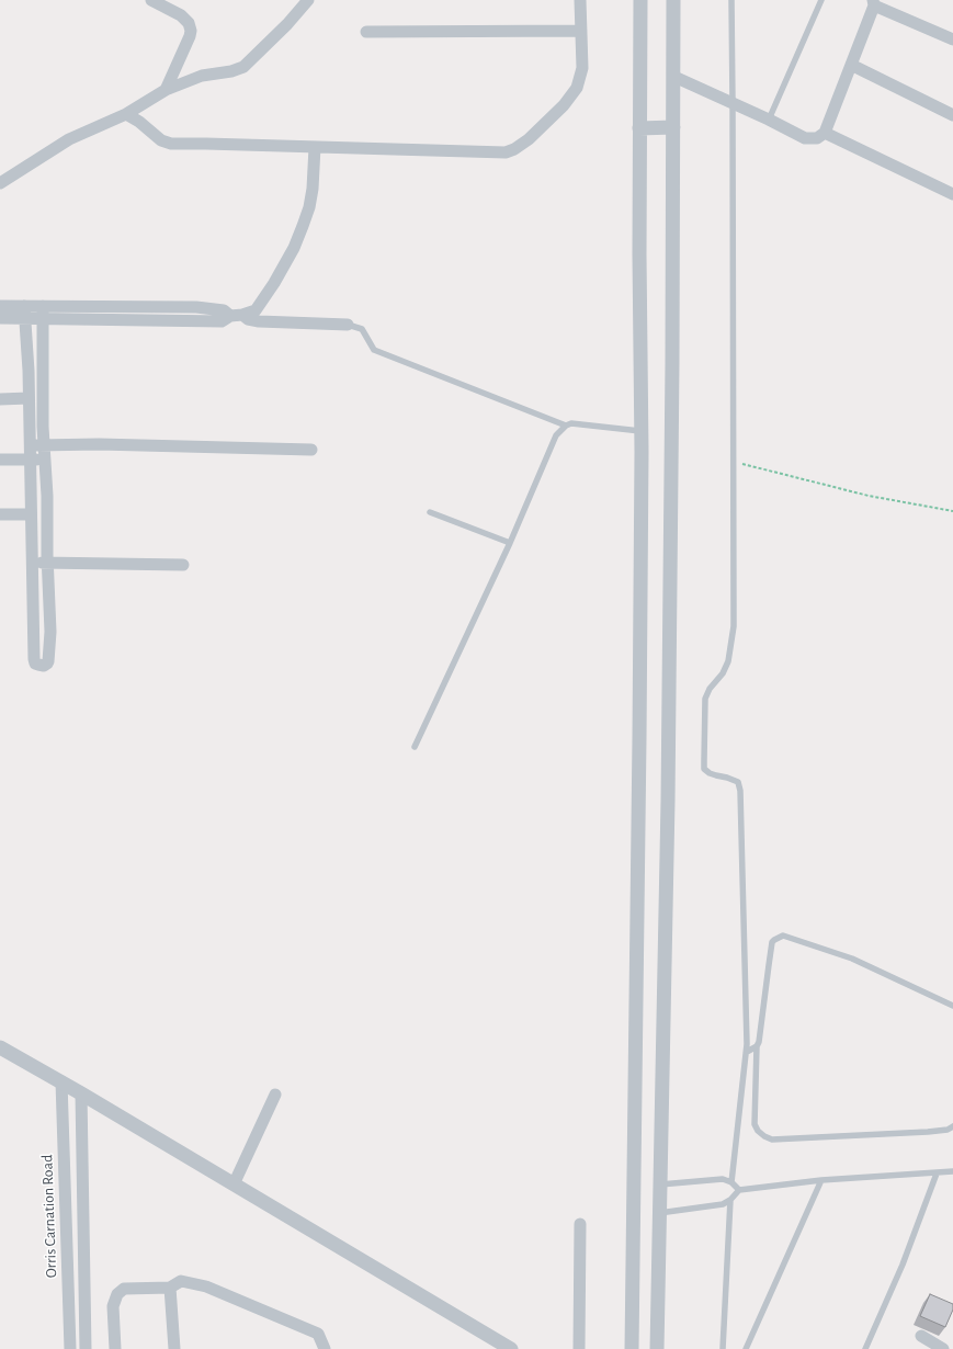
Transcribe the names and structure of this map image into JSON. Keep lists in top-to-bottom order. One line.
{"streets":{"street":["Orris Carnation Road"]}}
